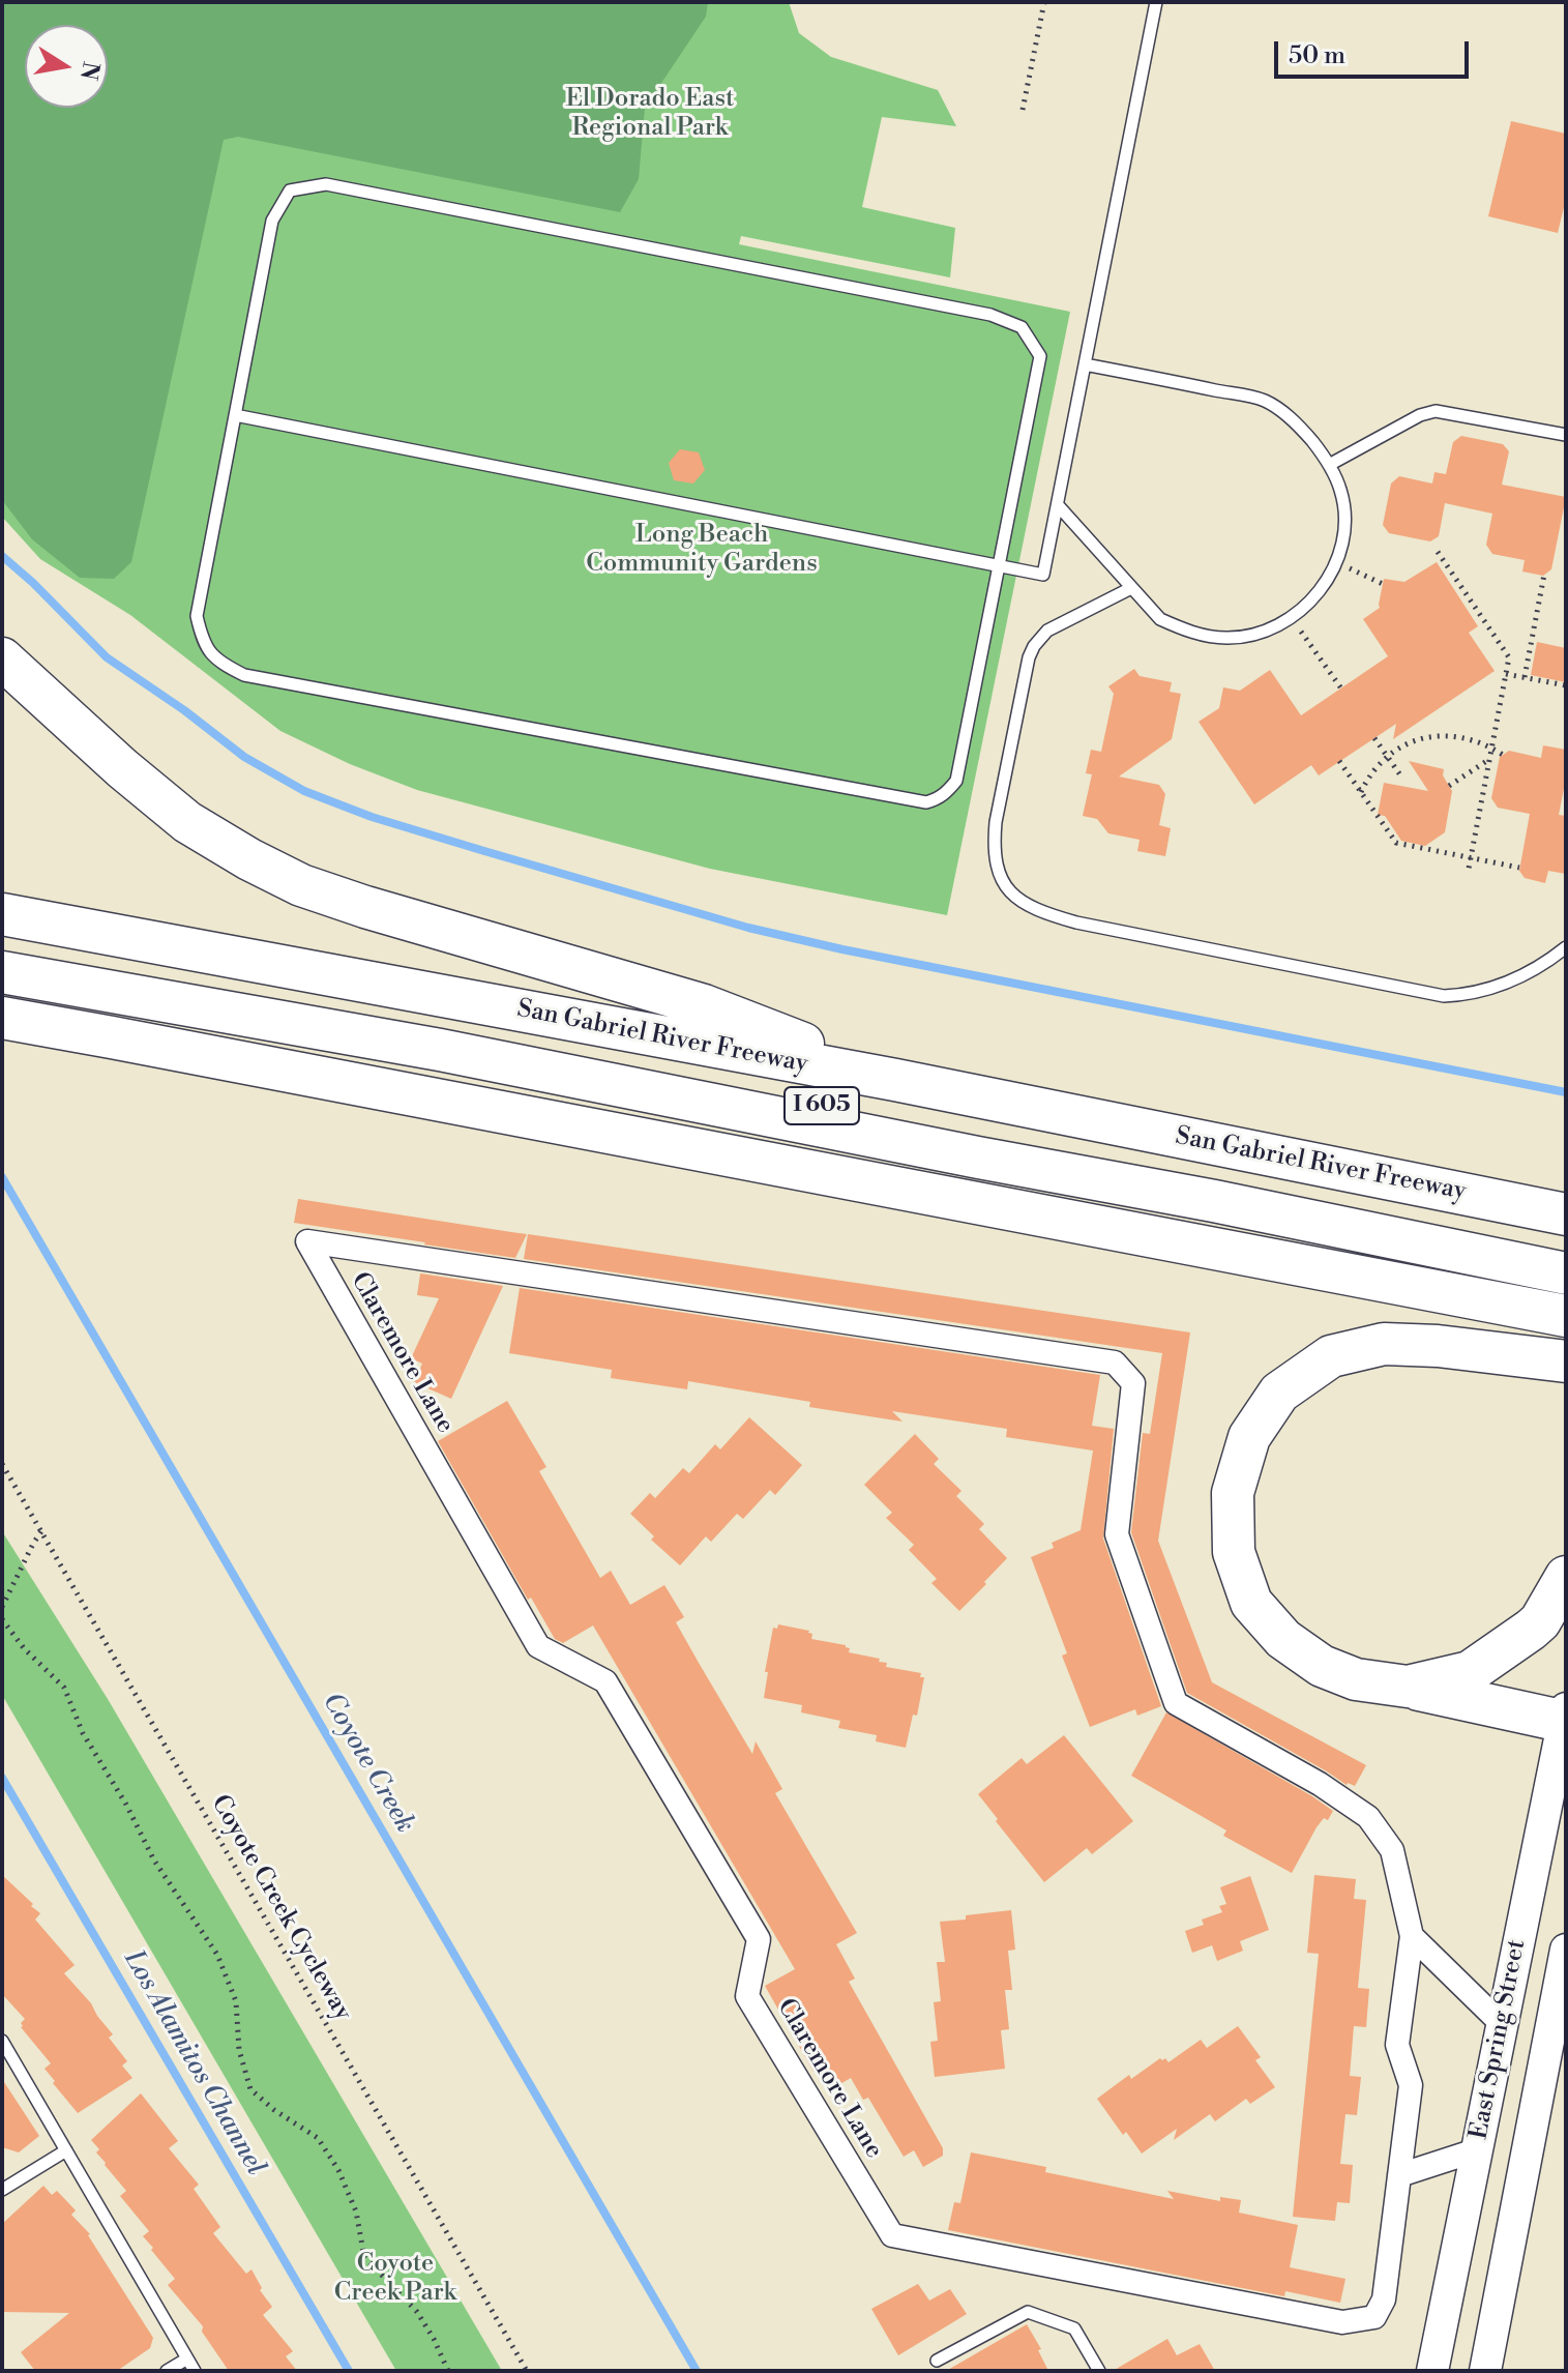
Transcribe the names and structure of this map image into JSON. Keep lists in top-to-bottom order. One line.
{"streets":{"highway":["San Gabriel River Freeway","I 605"],"main road":["East Spring Street"],"street":["Claremore Lane"],"path":["Coyote Creek Cycleway"]},"water":["Coyote Creek","Los Alamitos Channel"],"parks":["El Dorado East Regional Park","Long Beach Community Gardens","Coyote Creek Park"],"scale_bar":"50 m","north":"right"}
